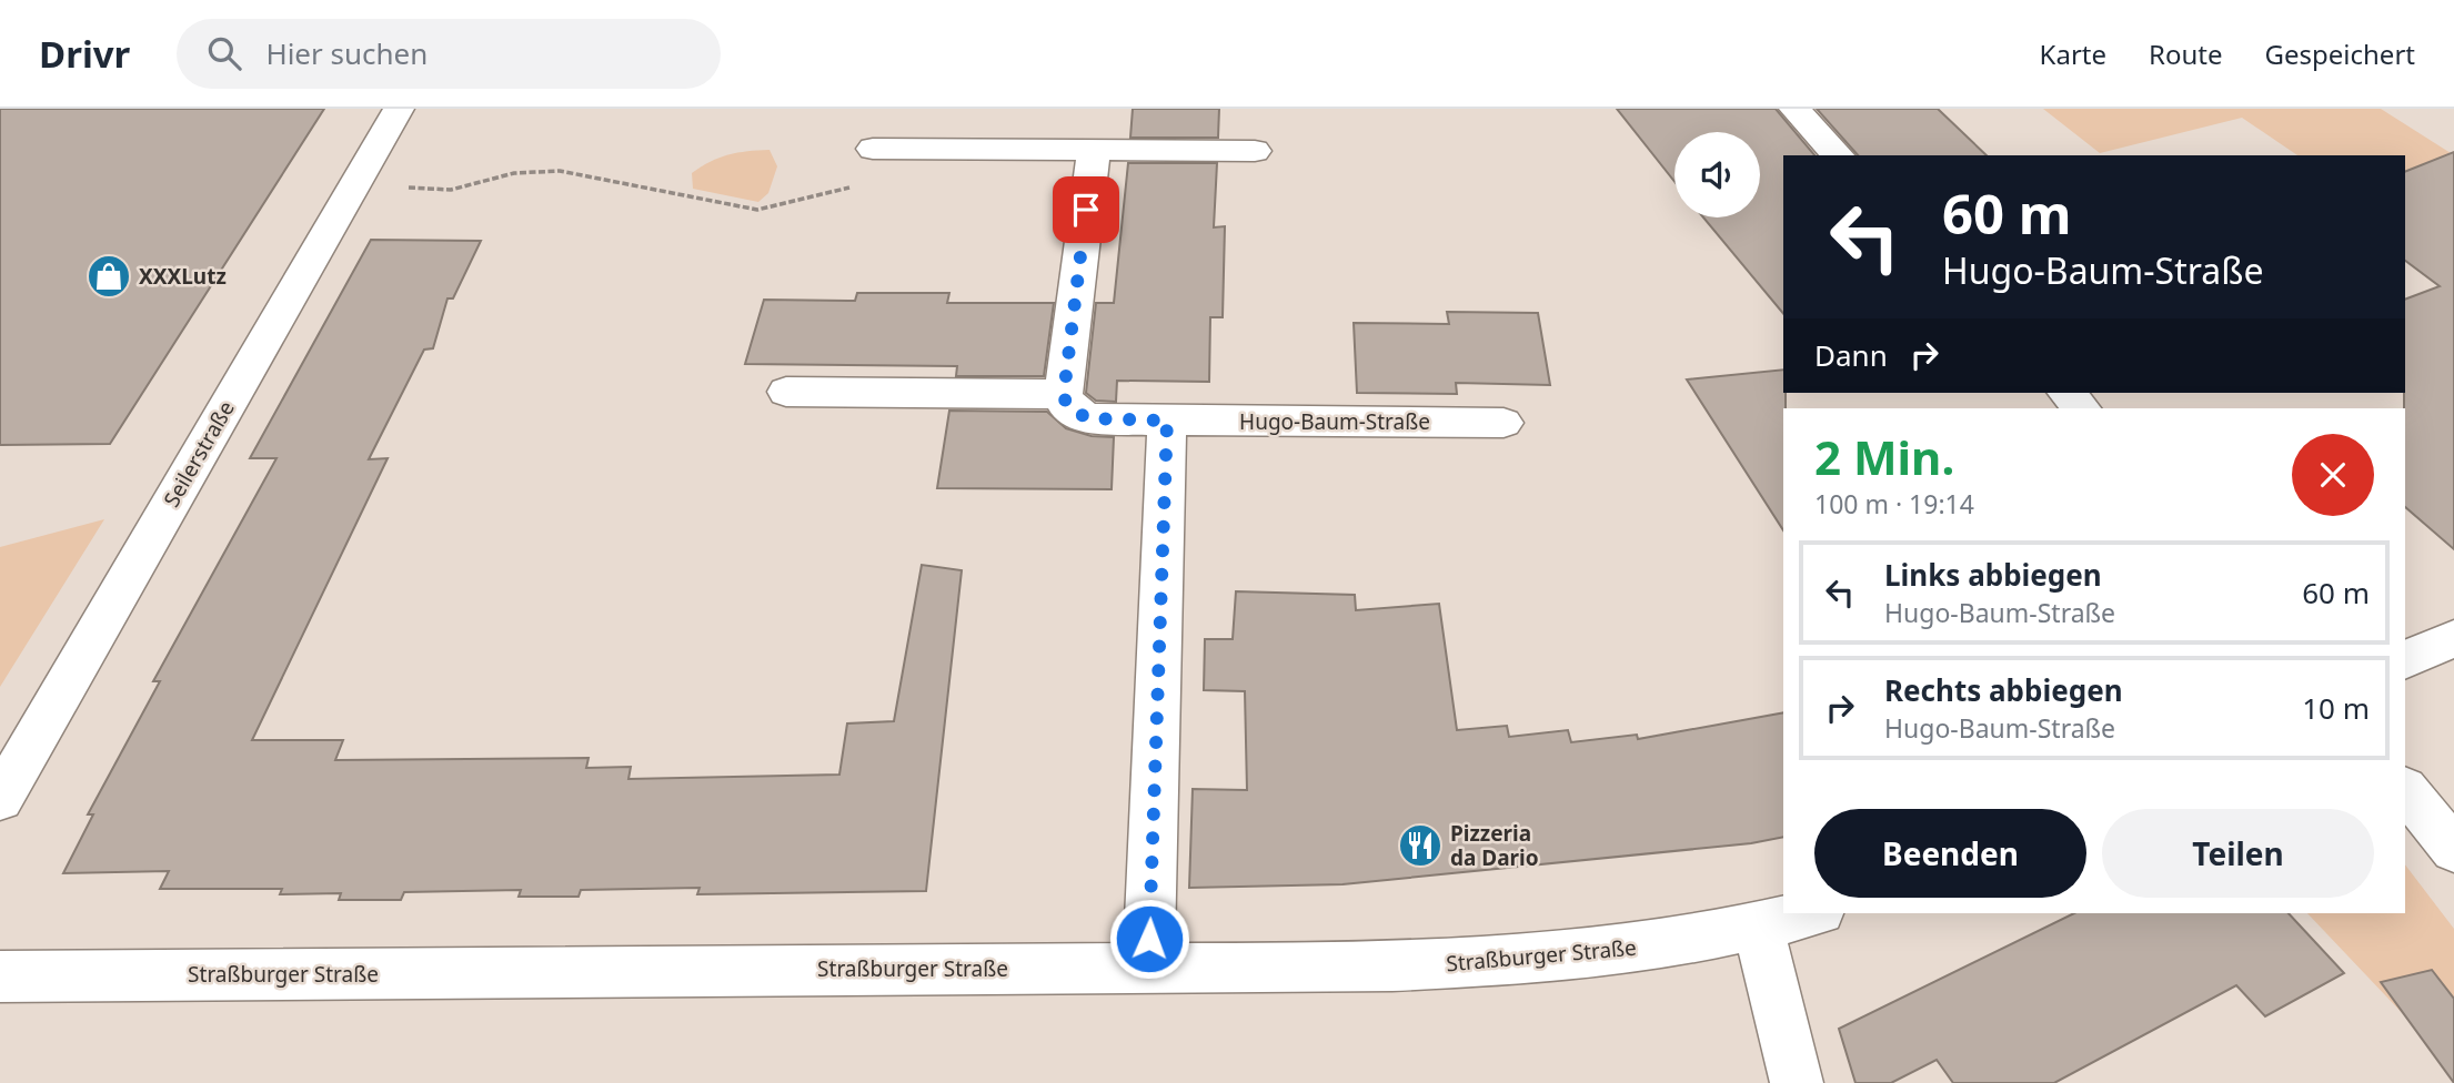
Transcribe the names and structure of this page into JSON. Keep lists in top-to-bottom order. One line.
{"streets":{"street":["Hugo-Baum-Straße","Seilerstraße","Straßburger Straße"]},"places":{"shop":["XXXLutz"],"restaurant":["Pizzeria da Dario"]},"page":{"header":"Drivr","search":"Hier suchen","nav":["Karte","Route","Gespeichert"],"turn":["60 m","Hugo-Baum-Straße"],"then":"Dann","heading":["2 Min.","100 m · 19:14"],"list":[{"name":"Links abbiegen","note":"Hugo-Baum-Straße","value":"60 m"},{"name":"Rechts abbiegen","note":"Hugo-Baum-Straße","value":"10 m"}],"buttons":["Beenden","Teilen"]}}
